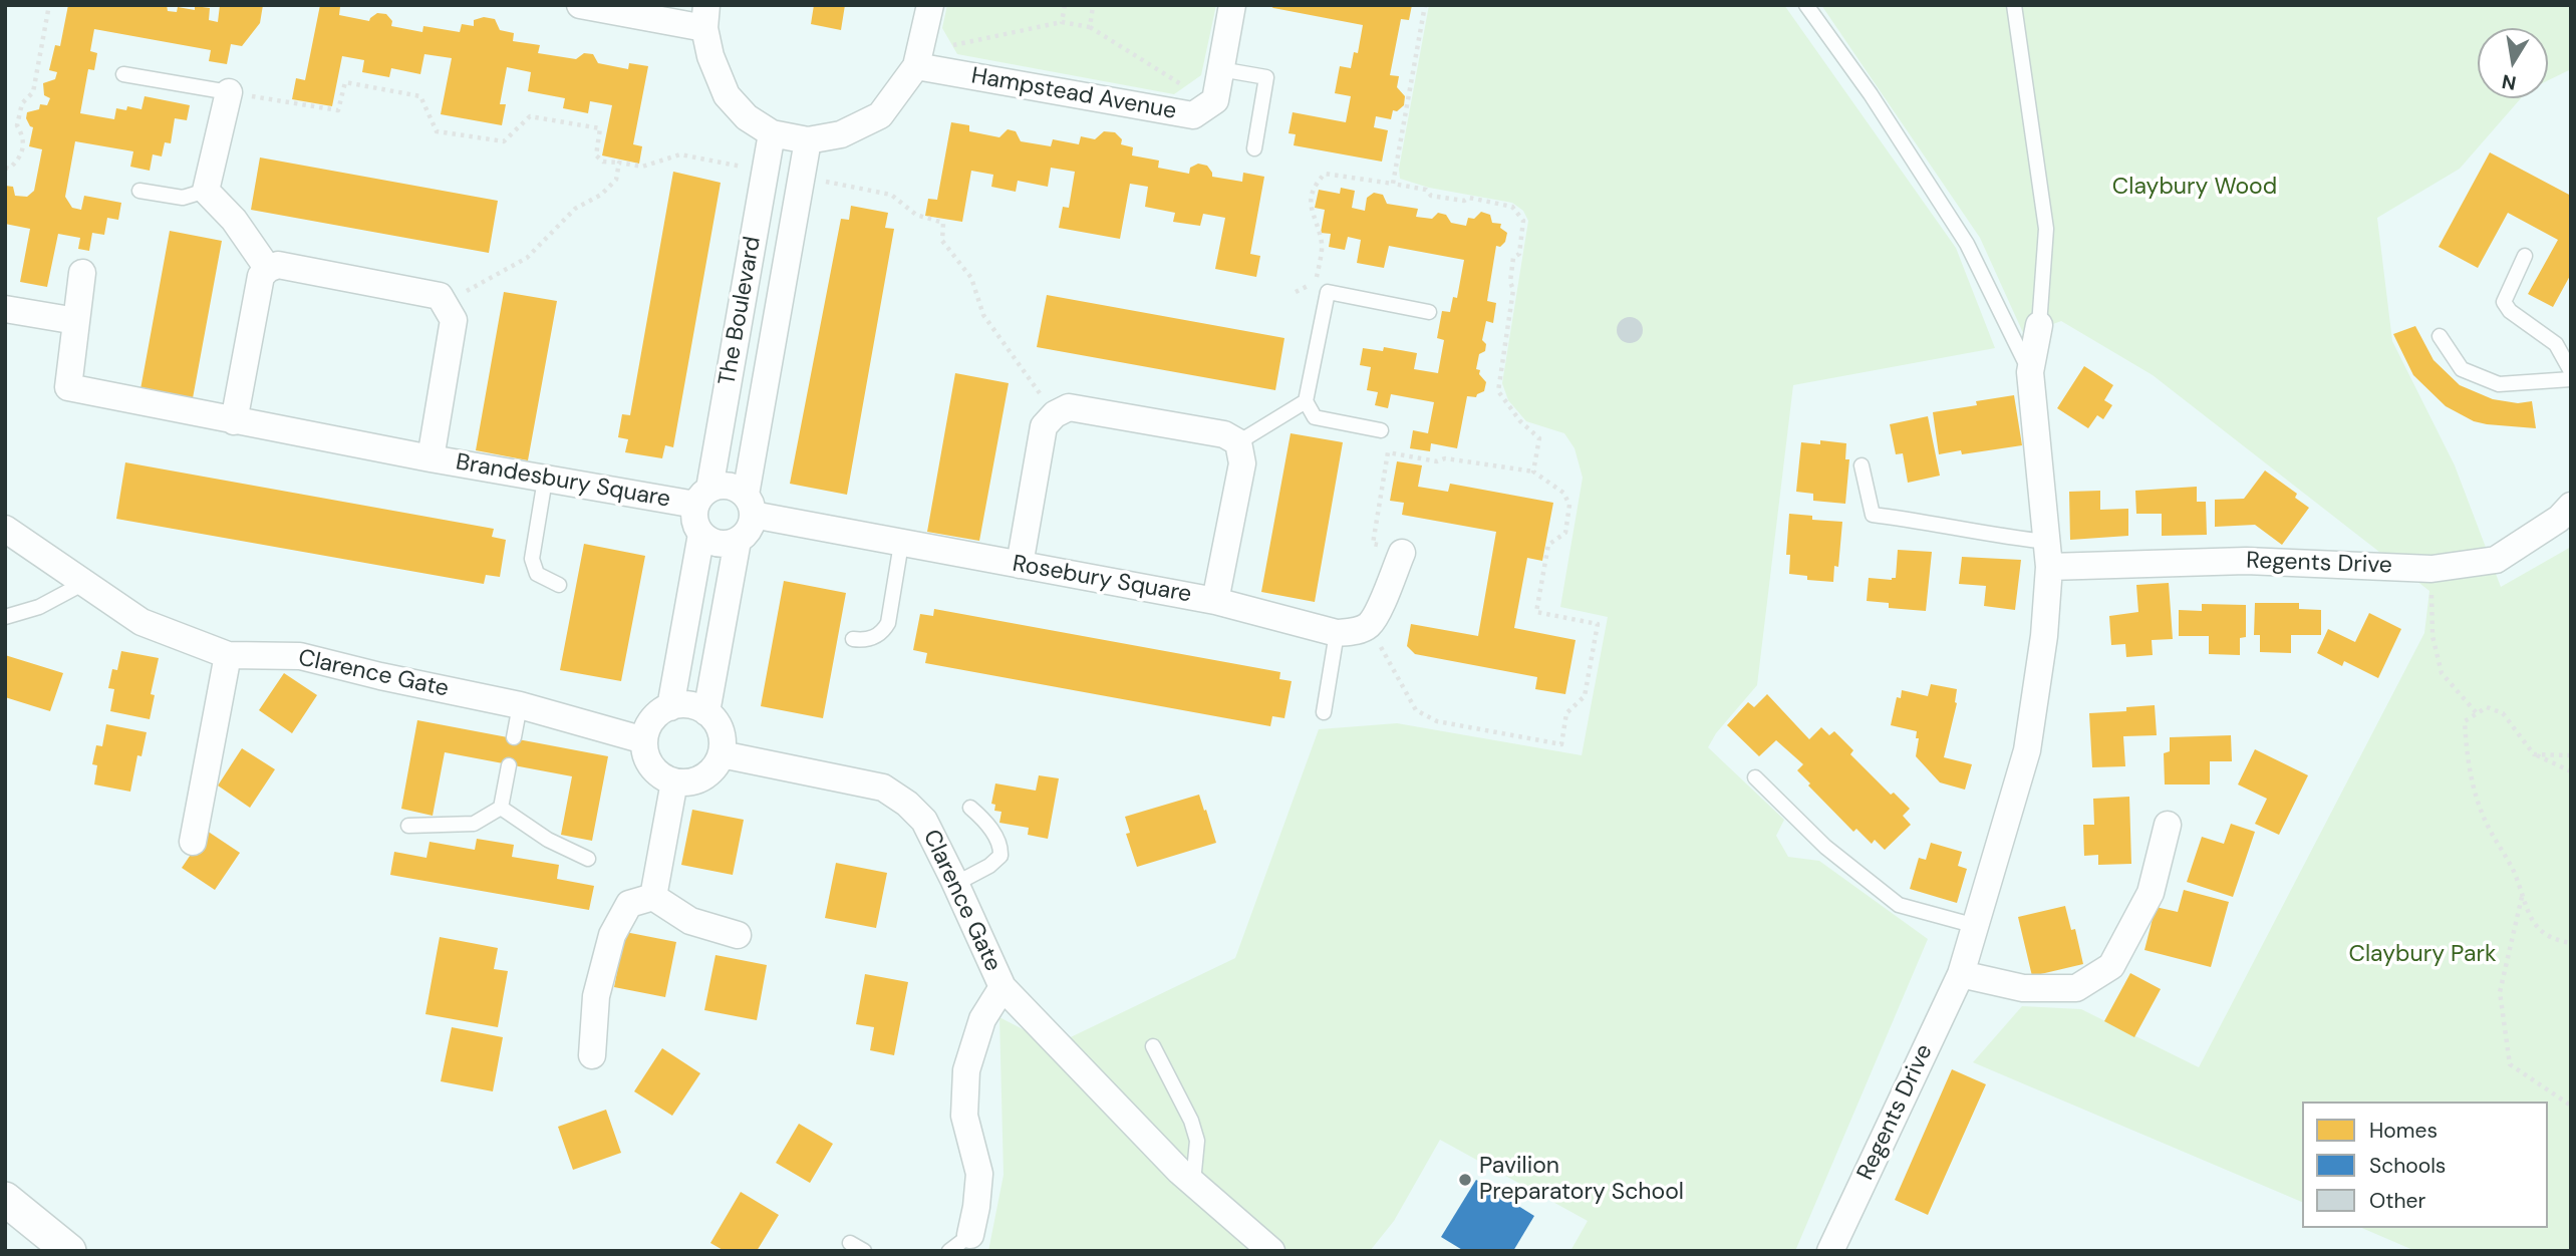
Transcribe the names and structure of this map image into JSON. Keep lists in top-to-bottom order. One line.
{"streets":{"street":["Hampstead Avenue","The Boulevard","Brandesbury Square","Regents Drive","Rosebury Square","Clarence Gate"]},"crossings":[["The Boulevard","Brandesbury Square"],["The Boulevard","Rosebury Square"],["Brandesbury Square","Rosebury Square"]],"parks":["Claybury Wood","Claybury Park"],"places":["Pavilion Preparatory School"],"legend":["Homes","Schools","Other"],"north":"bottom"}
